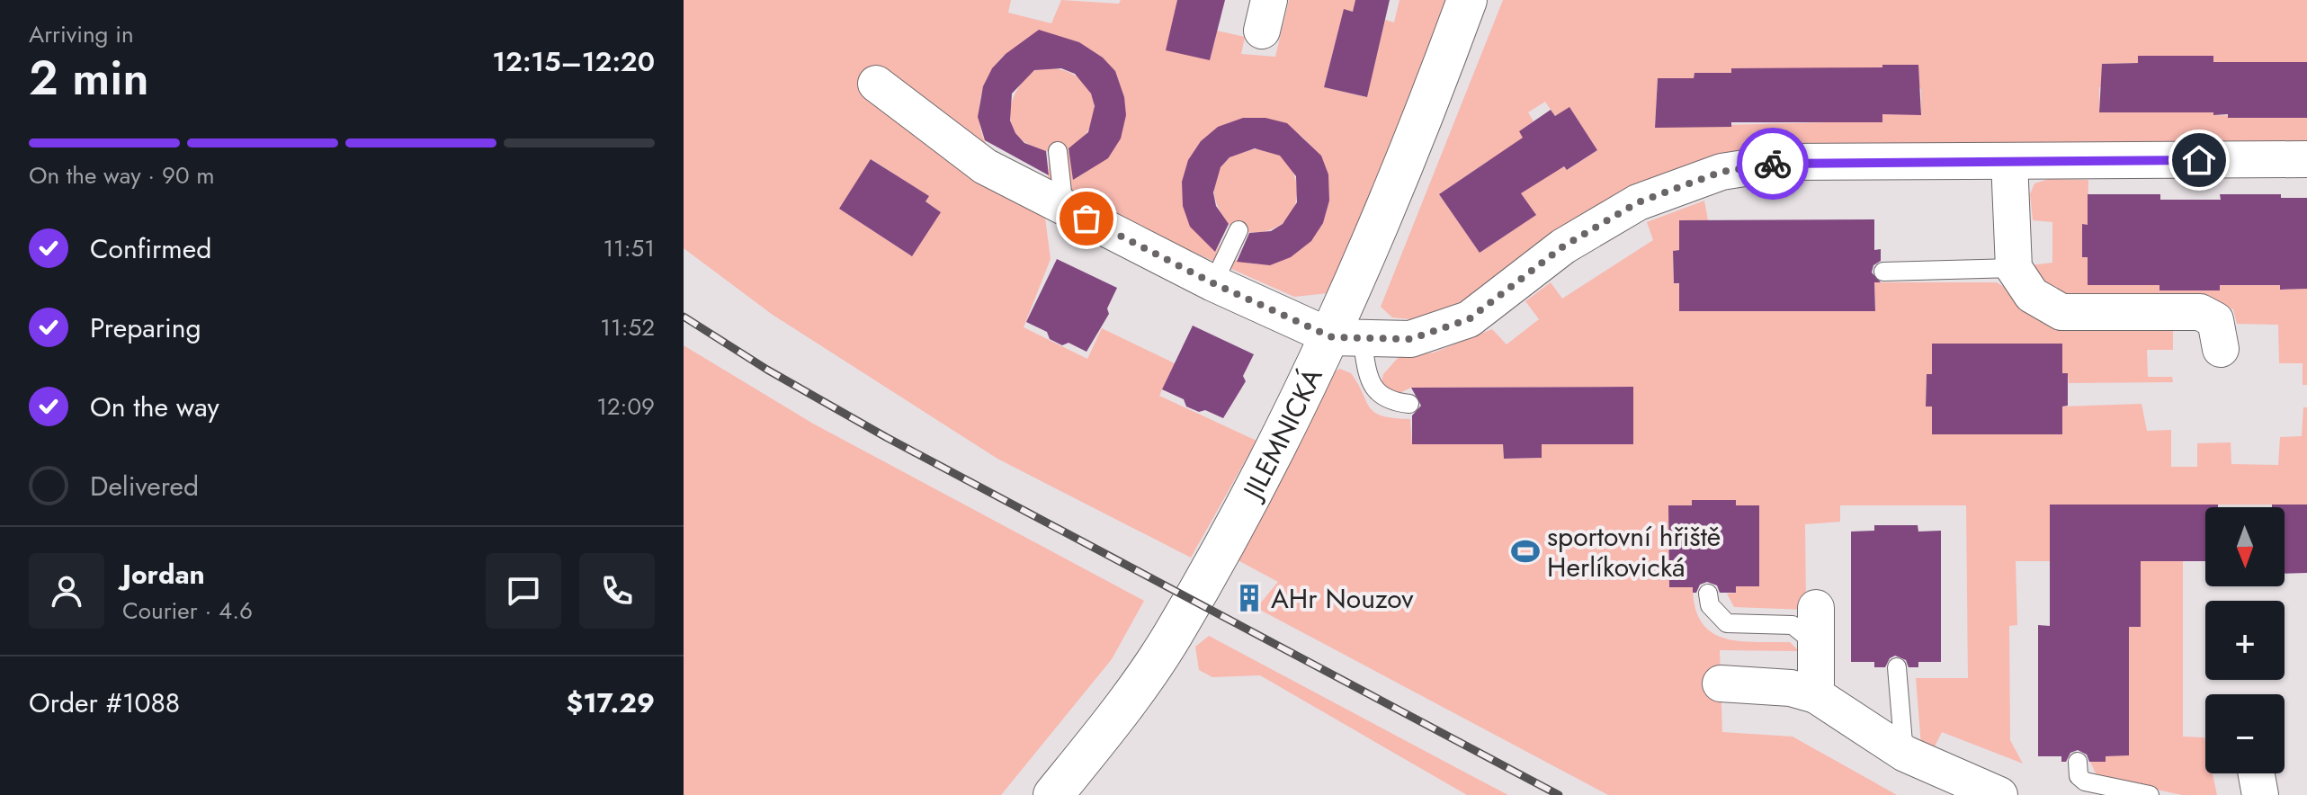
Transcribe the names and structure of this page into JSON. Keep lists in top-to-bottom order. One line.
{"streets":{"street":["JILEMNICKÁ"]},"places":{"sports":["sportovní hřiště Herlíkovická"],"building":["AHr Nouzov"]},"north":"bottom","page":{"heading":["2 min","Arriving in","12:15–12:20"],"panel":["Jordan","Courier · 4.6","Order #1088","$17.29"],"bar":"On the way · 90 m","list":[["Confirmed","11:51"],["Preparing","11:52"],["On the way","12:09"],"Delivered"],"map_buttons":["+","−"]}}
